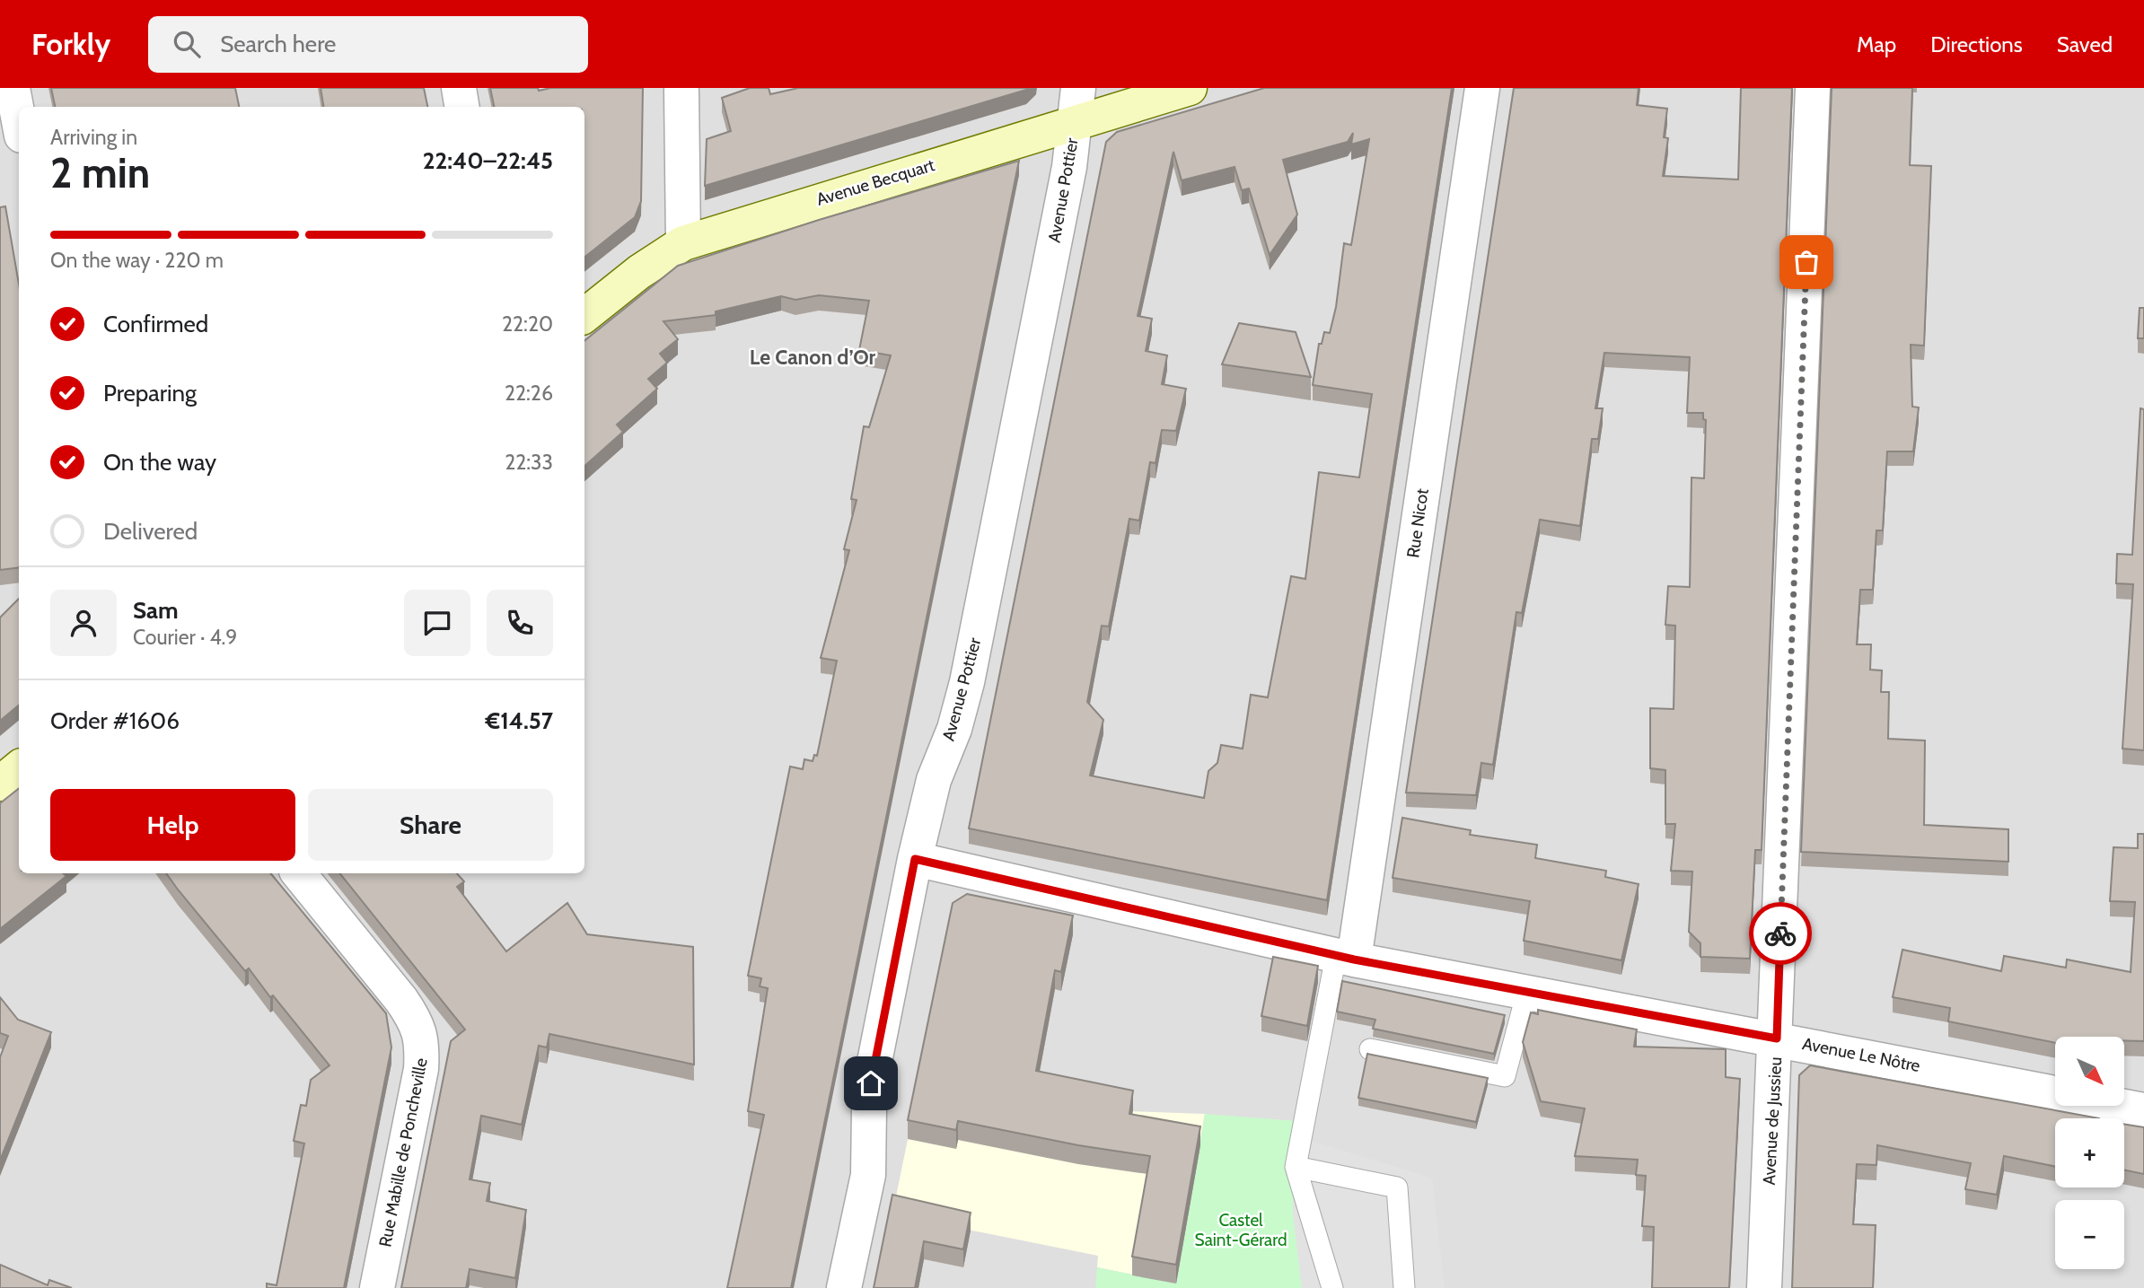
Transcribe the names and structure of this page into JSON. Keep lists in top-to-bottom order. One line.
{"streets":{"street":["Avenue Becquart","Avenue Pottier","Rue Nicot","Avenue Le Nôtre","Avenue de Jussieu","Rue Mabille de Poncheville"]},"crossings":[["Avenue Becquart","Avenue Pottier"],["Avenue Pottier","Avenue Le Nôtre"],["Rue Nicot","Avenue Le Nôtre"],["Avenue Le Nôtre","Avenue de Jussieu"]],"districts":["Le Canon d’Or"],"parks":["Castel Saint-Gérard"],"north":"bottom right","page":{"header":"Forkly","search":"Search here","nav":["Map","Directions","Saved"],"heading":["2 min","Arriving in","22:40–22:45"],"panel":["Sam","Courier · 4.9","Order #1606","€14.57"],"bar":"On the way · 220 m","list":[["Confirmed","22:20"],["Preparing","22:26"],["On the way","22:33"],"Delivered"],"buttons":["Help","Share"],"map_buttons":["+","−"]}}
